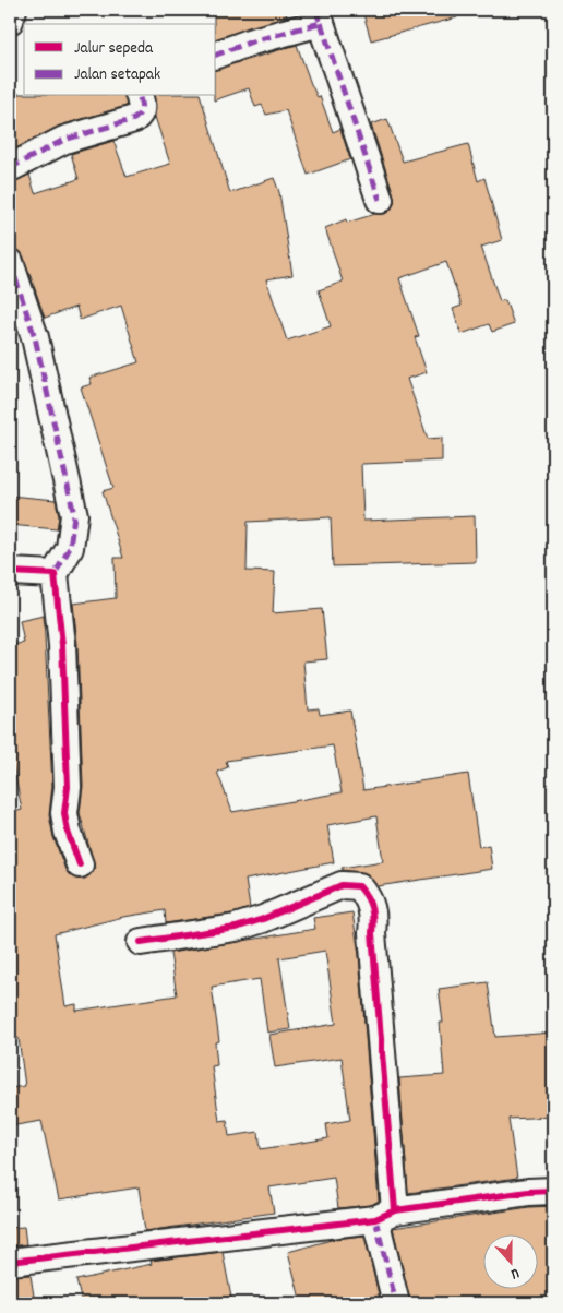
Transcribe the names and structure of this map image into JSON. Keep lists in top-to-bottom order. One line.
{"legend":["Jalur sepeda","Jalan setapak"],"north":"bottom"}
